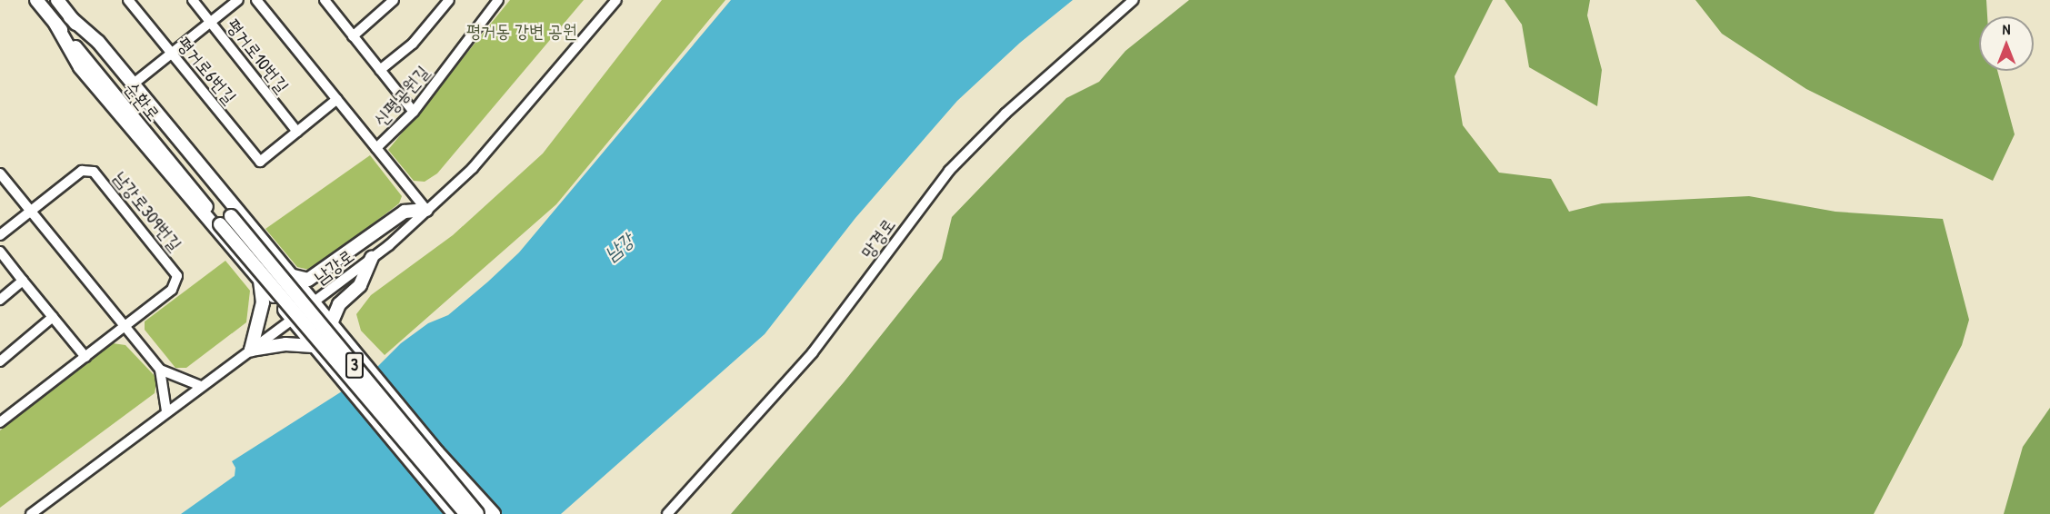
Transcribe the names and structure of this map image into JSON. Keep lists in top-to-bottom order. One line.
{"streets":{"main road":["순환로","3"],"street":["평거로10번길","평거로6번길","신평공원길","남강로309번길","망경로","남강로"]},"crossings":[["평거로10번길","평거로6번길"],["신평공원길","남강로"]],"water":["남강"],"parks":["평거동 강변 공원"],"north":"top"}
